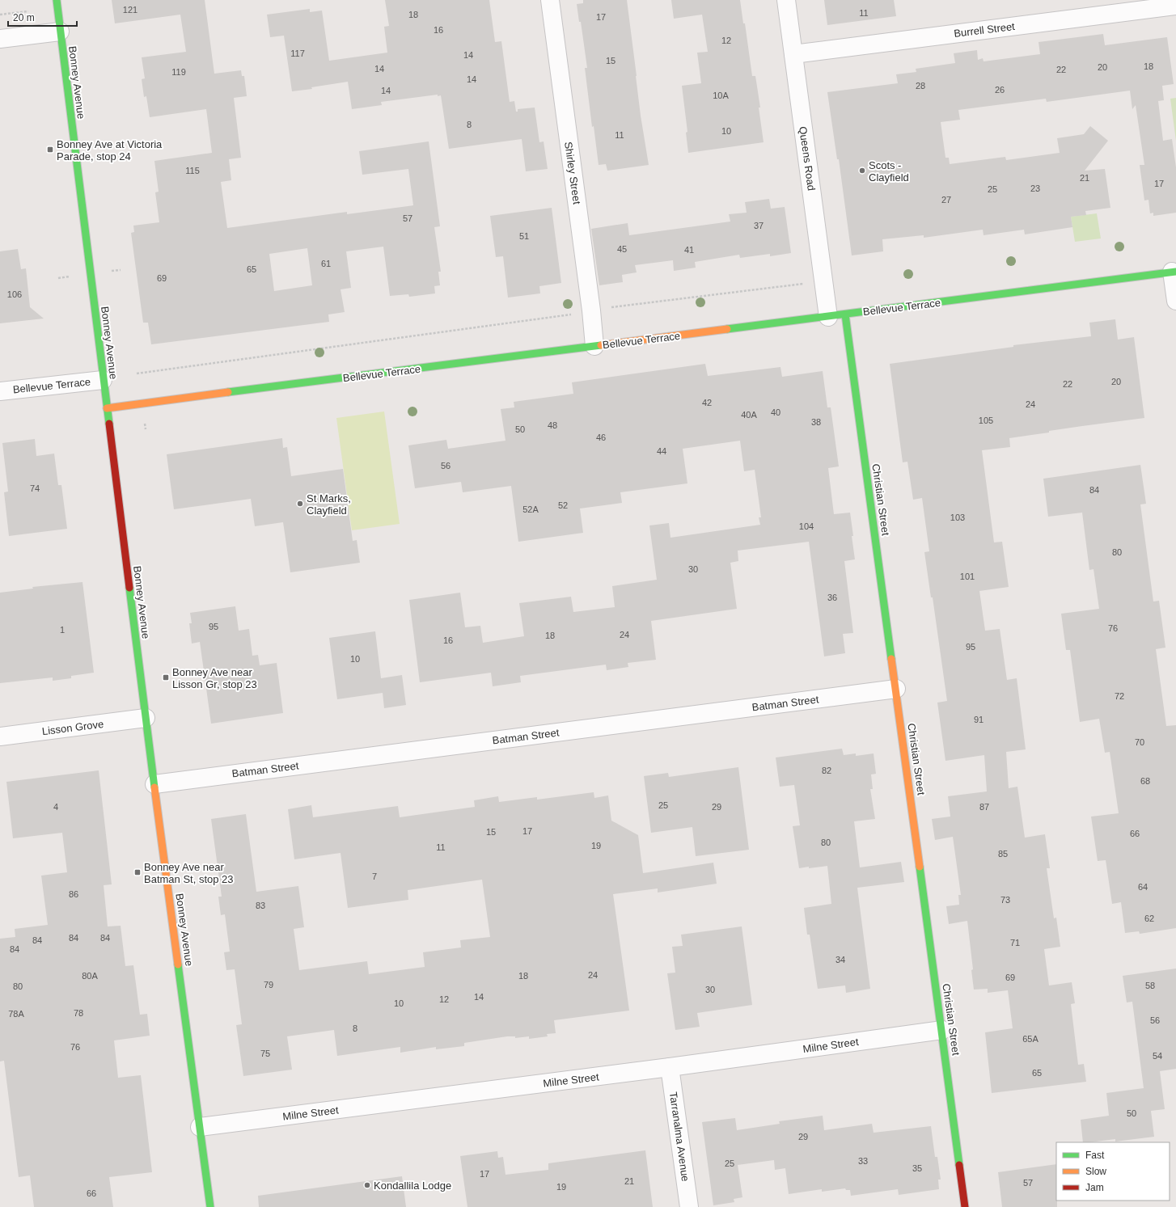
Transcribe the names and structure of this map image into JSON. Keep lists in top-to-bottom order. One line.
{"streets":{"street":["Burrell Street","Bonney Avenue","Queens Road","Shirley Street","Bellevue Terrace","Christian Street","Batman Street","Lisson Grove","Milne Street","Tarranalma Avenue"]},"crossings":[["Burrell Street","Queens Road"],["Bonney Avenue","Bellevue Terrace"],["Bonney Avenue","Batman Street"],["Bonney Avenue","Lisson Grove"],["Bonney Avenue","Milne Street"],["Queens Road","Bellevue Terrace"],["Shirley Street","Bellevue Terrace"],["Bellevue Terrace","Christian Street"],["Christian Street","Batman Street"],["Christian Street","Milne Street"],["Milne Street","Tarranalma Avenue"]],"places":{"transit":["Bonney Ave at Victoria Parade, stop 24","Bonney Ave near Lisson Gr, stop 23","Bonney Ave near Batman St, stop 23"],"other":["Scots - Clayfield","St Marks, Clayfield","Kondallila Lodge"]},"house_numbers":["121","11","18","17","16","12","117","14","15","18","20","14","22","119","14","28","26","14","10A","8","10","11","115","21","17","23","25","27","57","37","51","45","41","61","65","69","106","20","22","42","24","40","40A","105","38","48","50","46","44","56","74","84","52","52A","103","104","80","30","101","36","95","76","1","24","18","16","95","10","72","91","70","82","68","25","4","29","87","17","15","66","80","19","11","85","7","64","86","73","83","62","84","84","84","71","84","34","24","80A","18","69","79","58","80","30","14","12","10","78","78A","56","8","65A","76","75","54","65","50","29","33","25","35","17","21","57","19","66"],"legend":["Fast","Slow","Jam"],"scale_bar":"20 m"}
